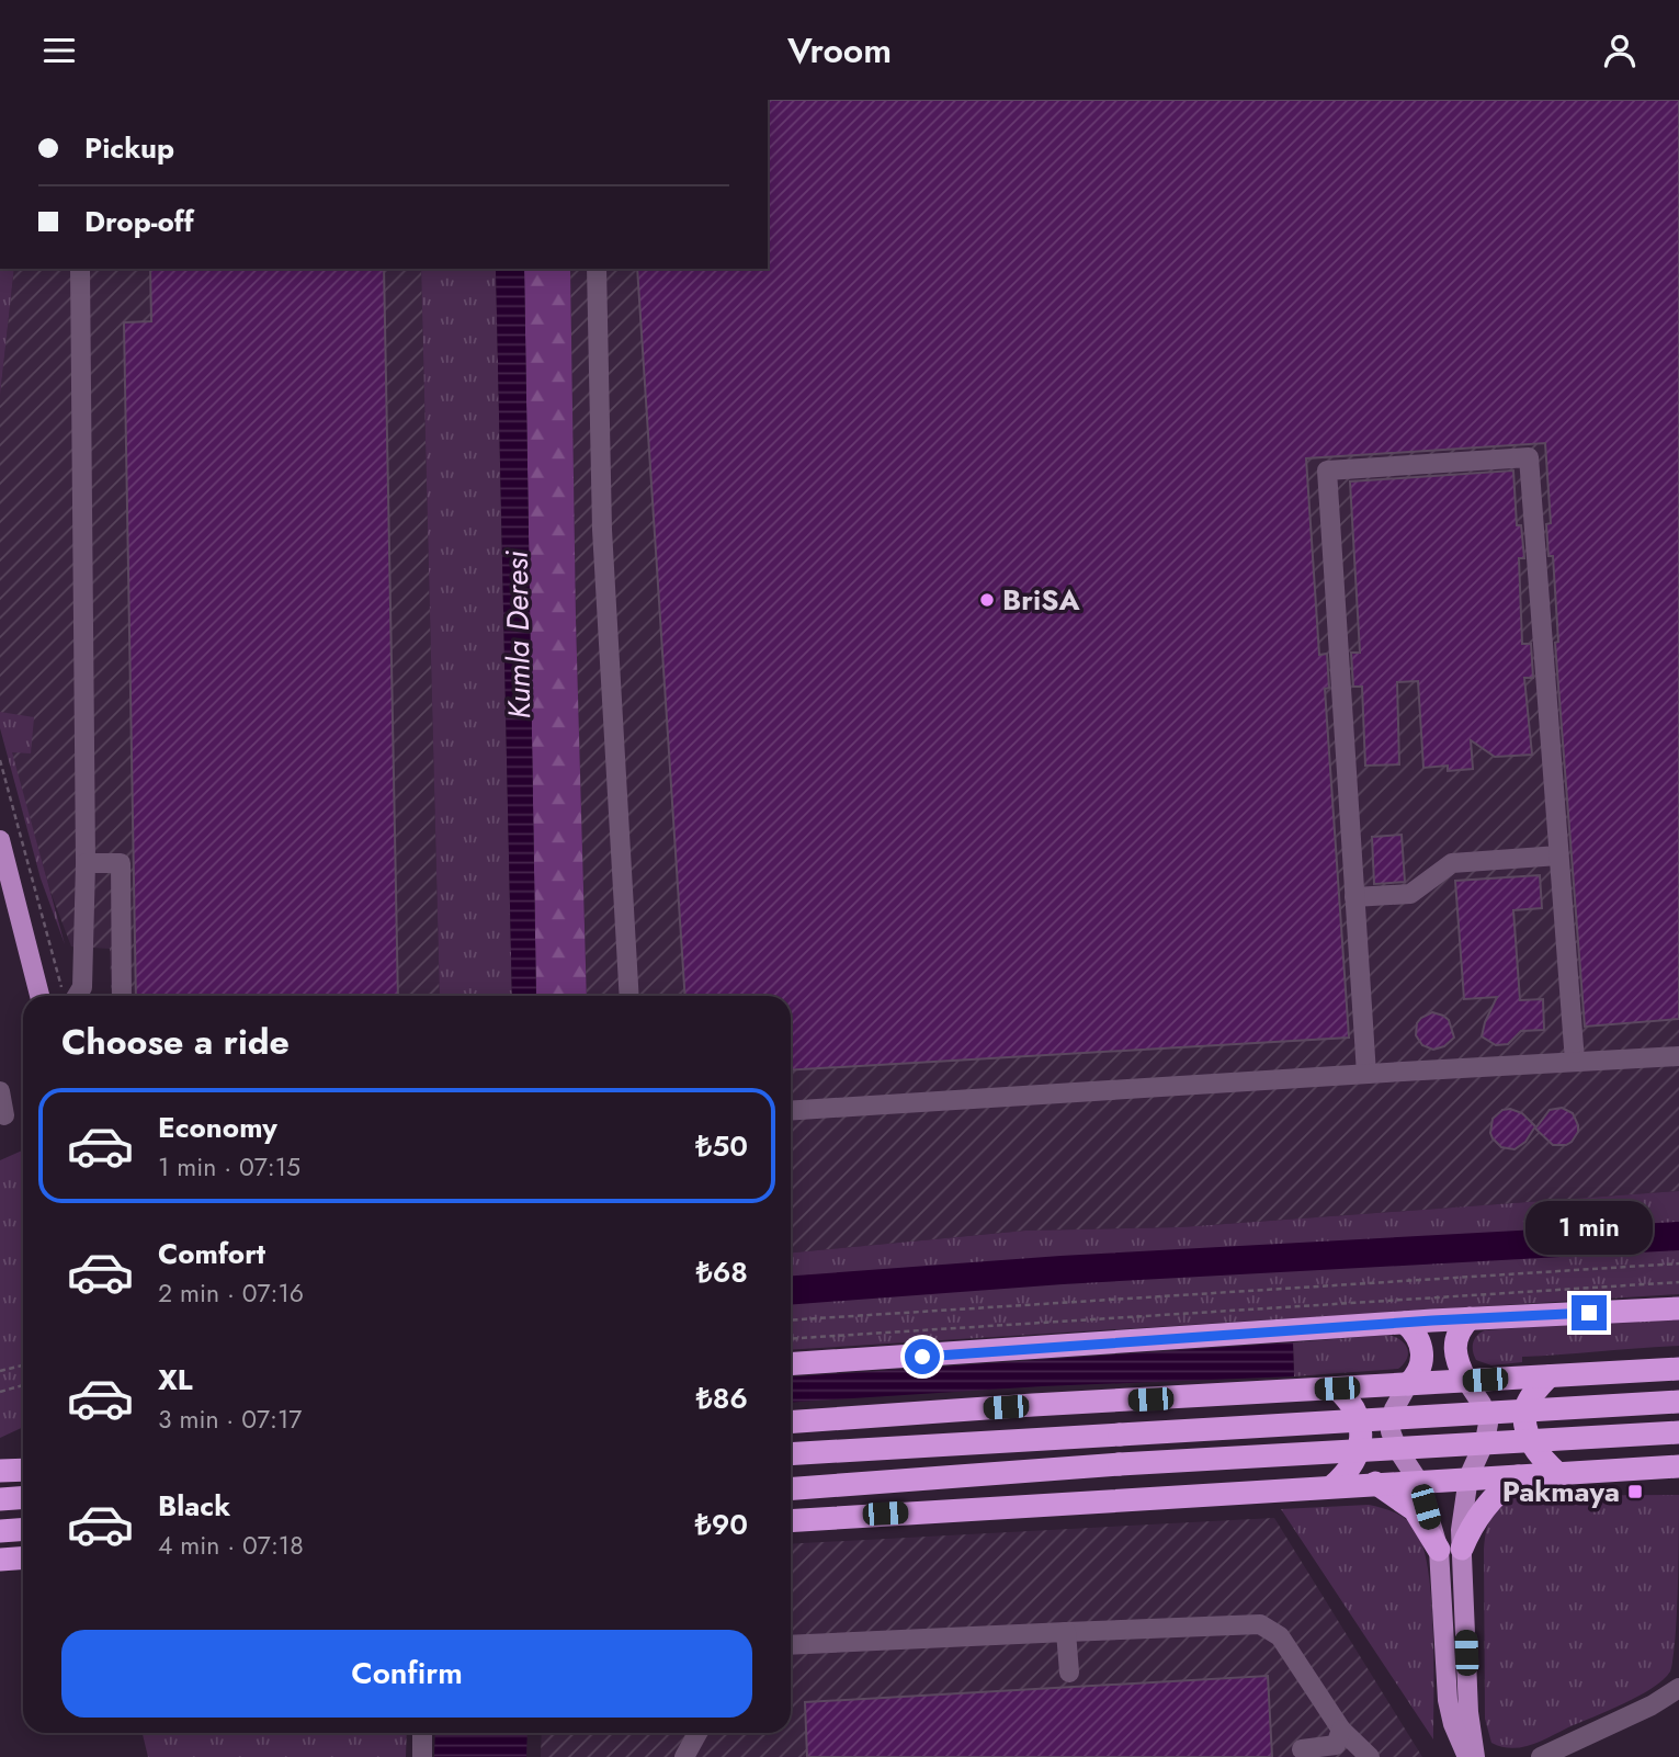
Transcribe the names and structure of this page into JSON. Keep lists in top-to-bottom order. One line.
{"water":["Kumla Deresi"],"places":{"other":["BriSA"],"transit":["Pakmaya"]},"page":{"header":"Vroom","banner":["Pickup","Drop-off"],"heading":"Choose a ride","list":[{"name":"Economy","note":"1 min · 07:15","value":"₺50"},{"name":"Comfort","note":"2 min · 07:16","value":"₺68"},{"name":"XL","note":"3 min · 07:17","value":"₺86"},{"name":"Black","note":"4 min · 07:18","value":"₺90"}],"bubble":"1 min","buttons":"Confirm"}}
